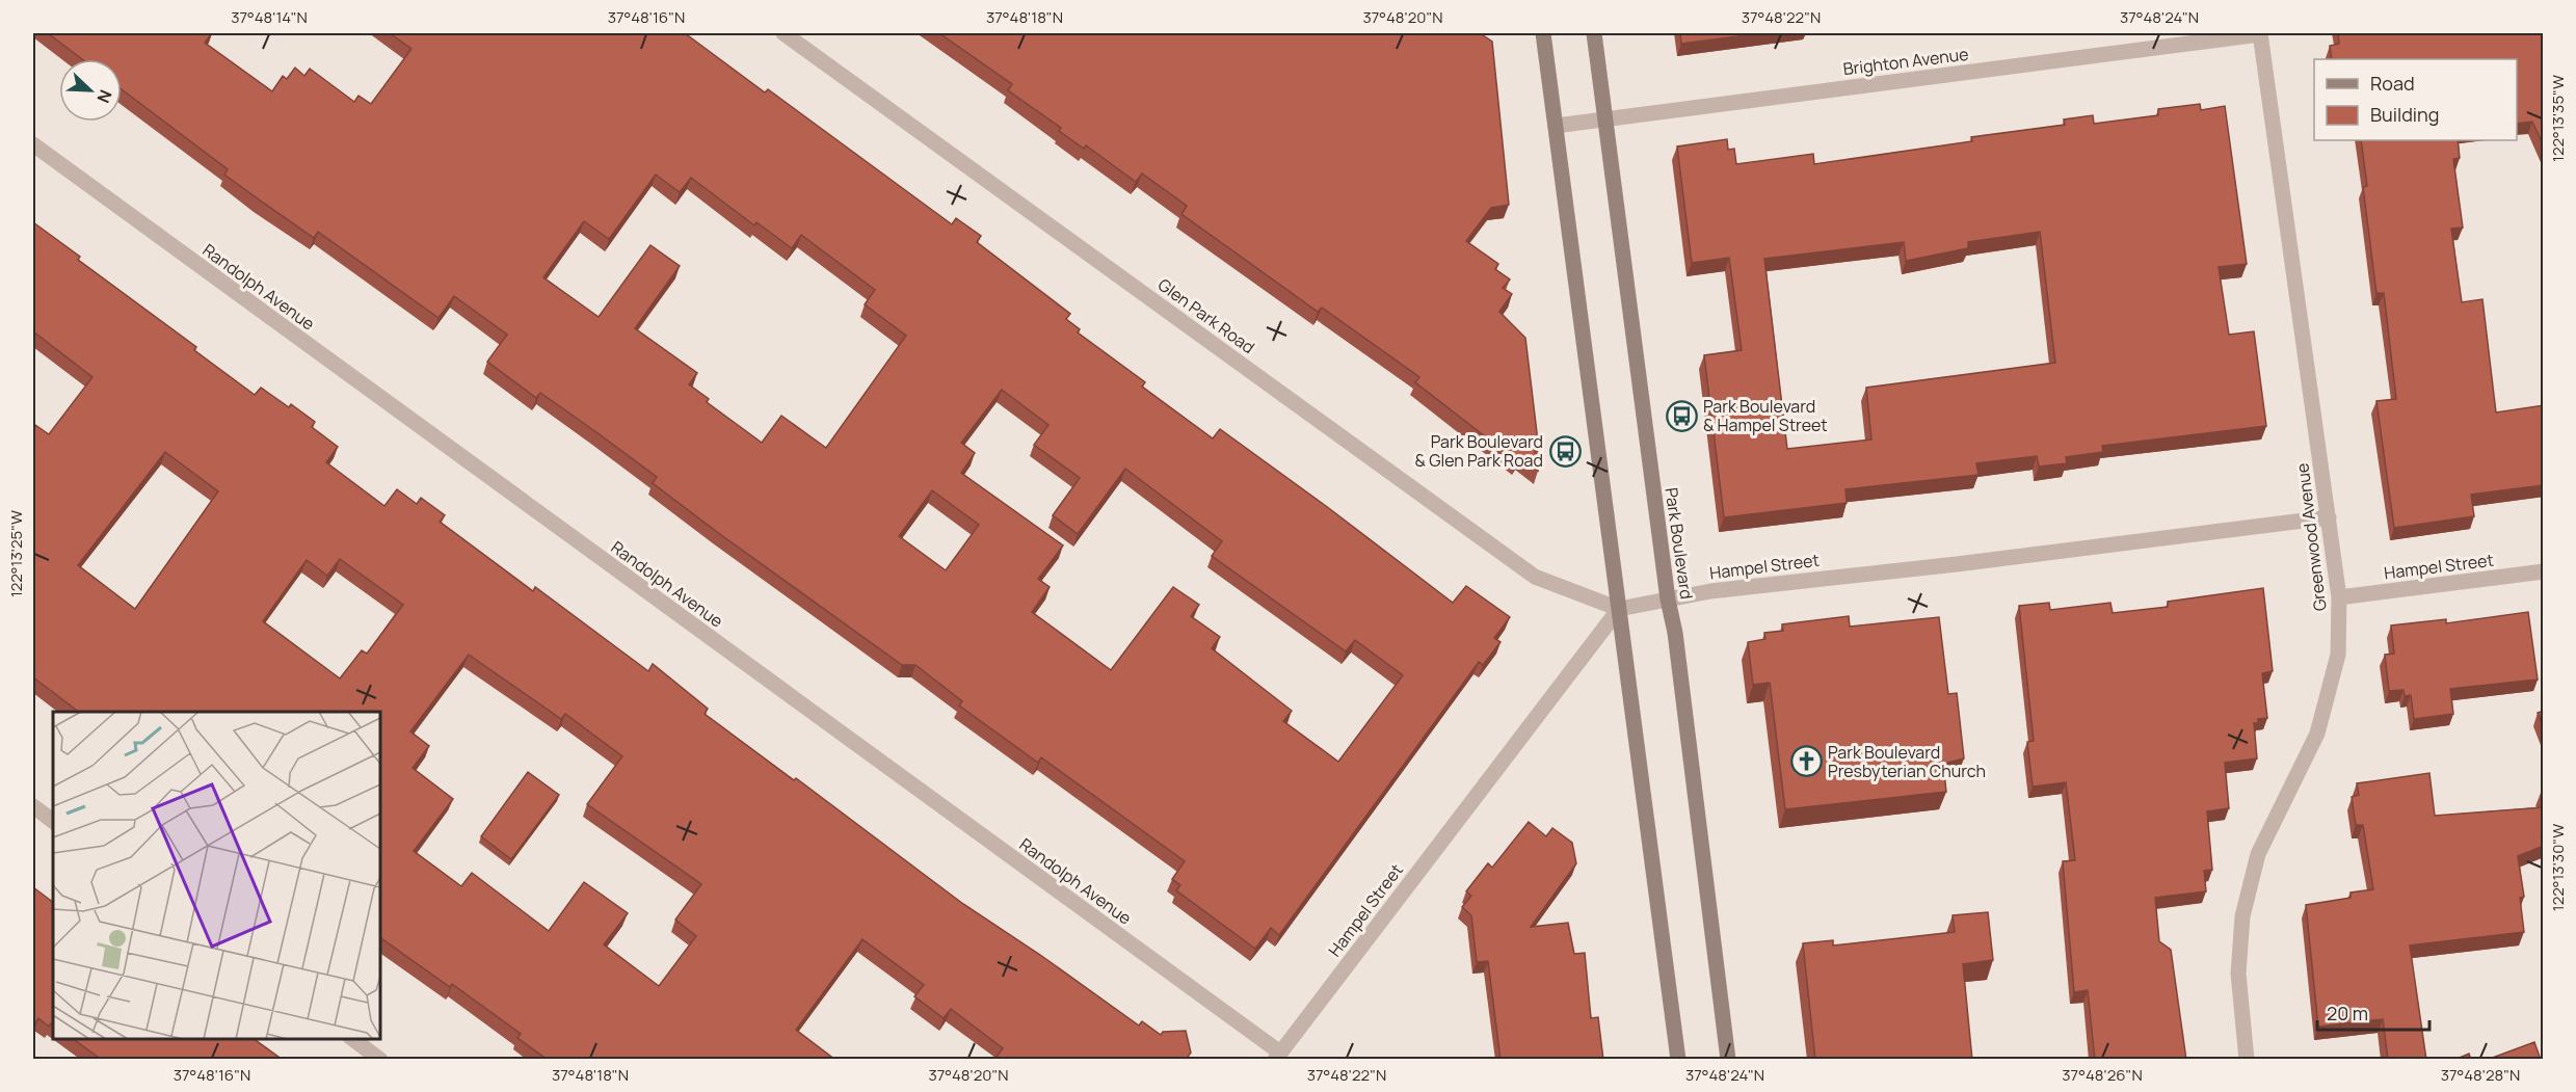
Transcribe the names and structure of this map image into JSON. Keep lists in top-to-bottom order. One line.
{"streets":{"main road":["Park Boulevard"],"street":["Brighton Avenue","Randolph Avenue","Glen Park Road","Greenwood Avenue","Hampel Street"]},"crossings":[["Brighton Avenue","Greenwood Avenue"],["Brighton Avenue","Park Boulevard"],["Randolph Avenue","Hampel Street"],["Glen Park Road","Hampel Street"],["Greenwood Avenue","Hampel Street"],["Park Boulevard","Hampel Street"]],"places":{"bus stop":["Park Boulevard & Hampel Street","Park Boulevard & Glen Park Road"],"church":["Park Boulevard Presbyterian Church"]},"legend":["Road","Building"],"scale_bar":"20 m","north":"bottom right","coordinates":["37°48'14\"N","37°48'16\"N","37°48'18\"N","37°48'20\"N","37°48'22\"N","37°48'24\"N","122°13'35\"W","122°13'25\"W","122°13'30\"W","37°48'26\"N","37°48'28\"N"]}
